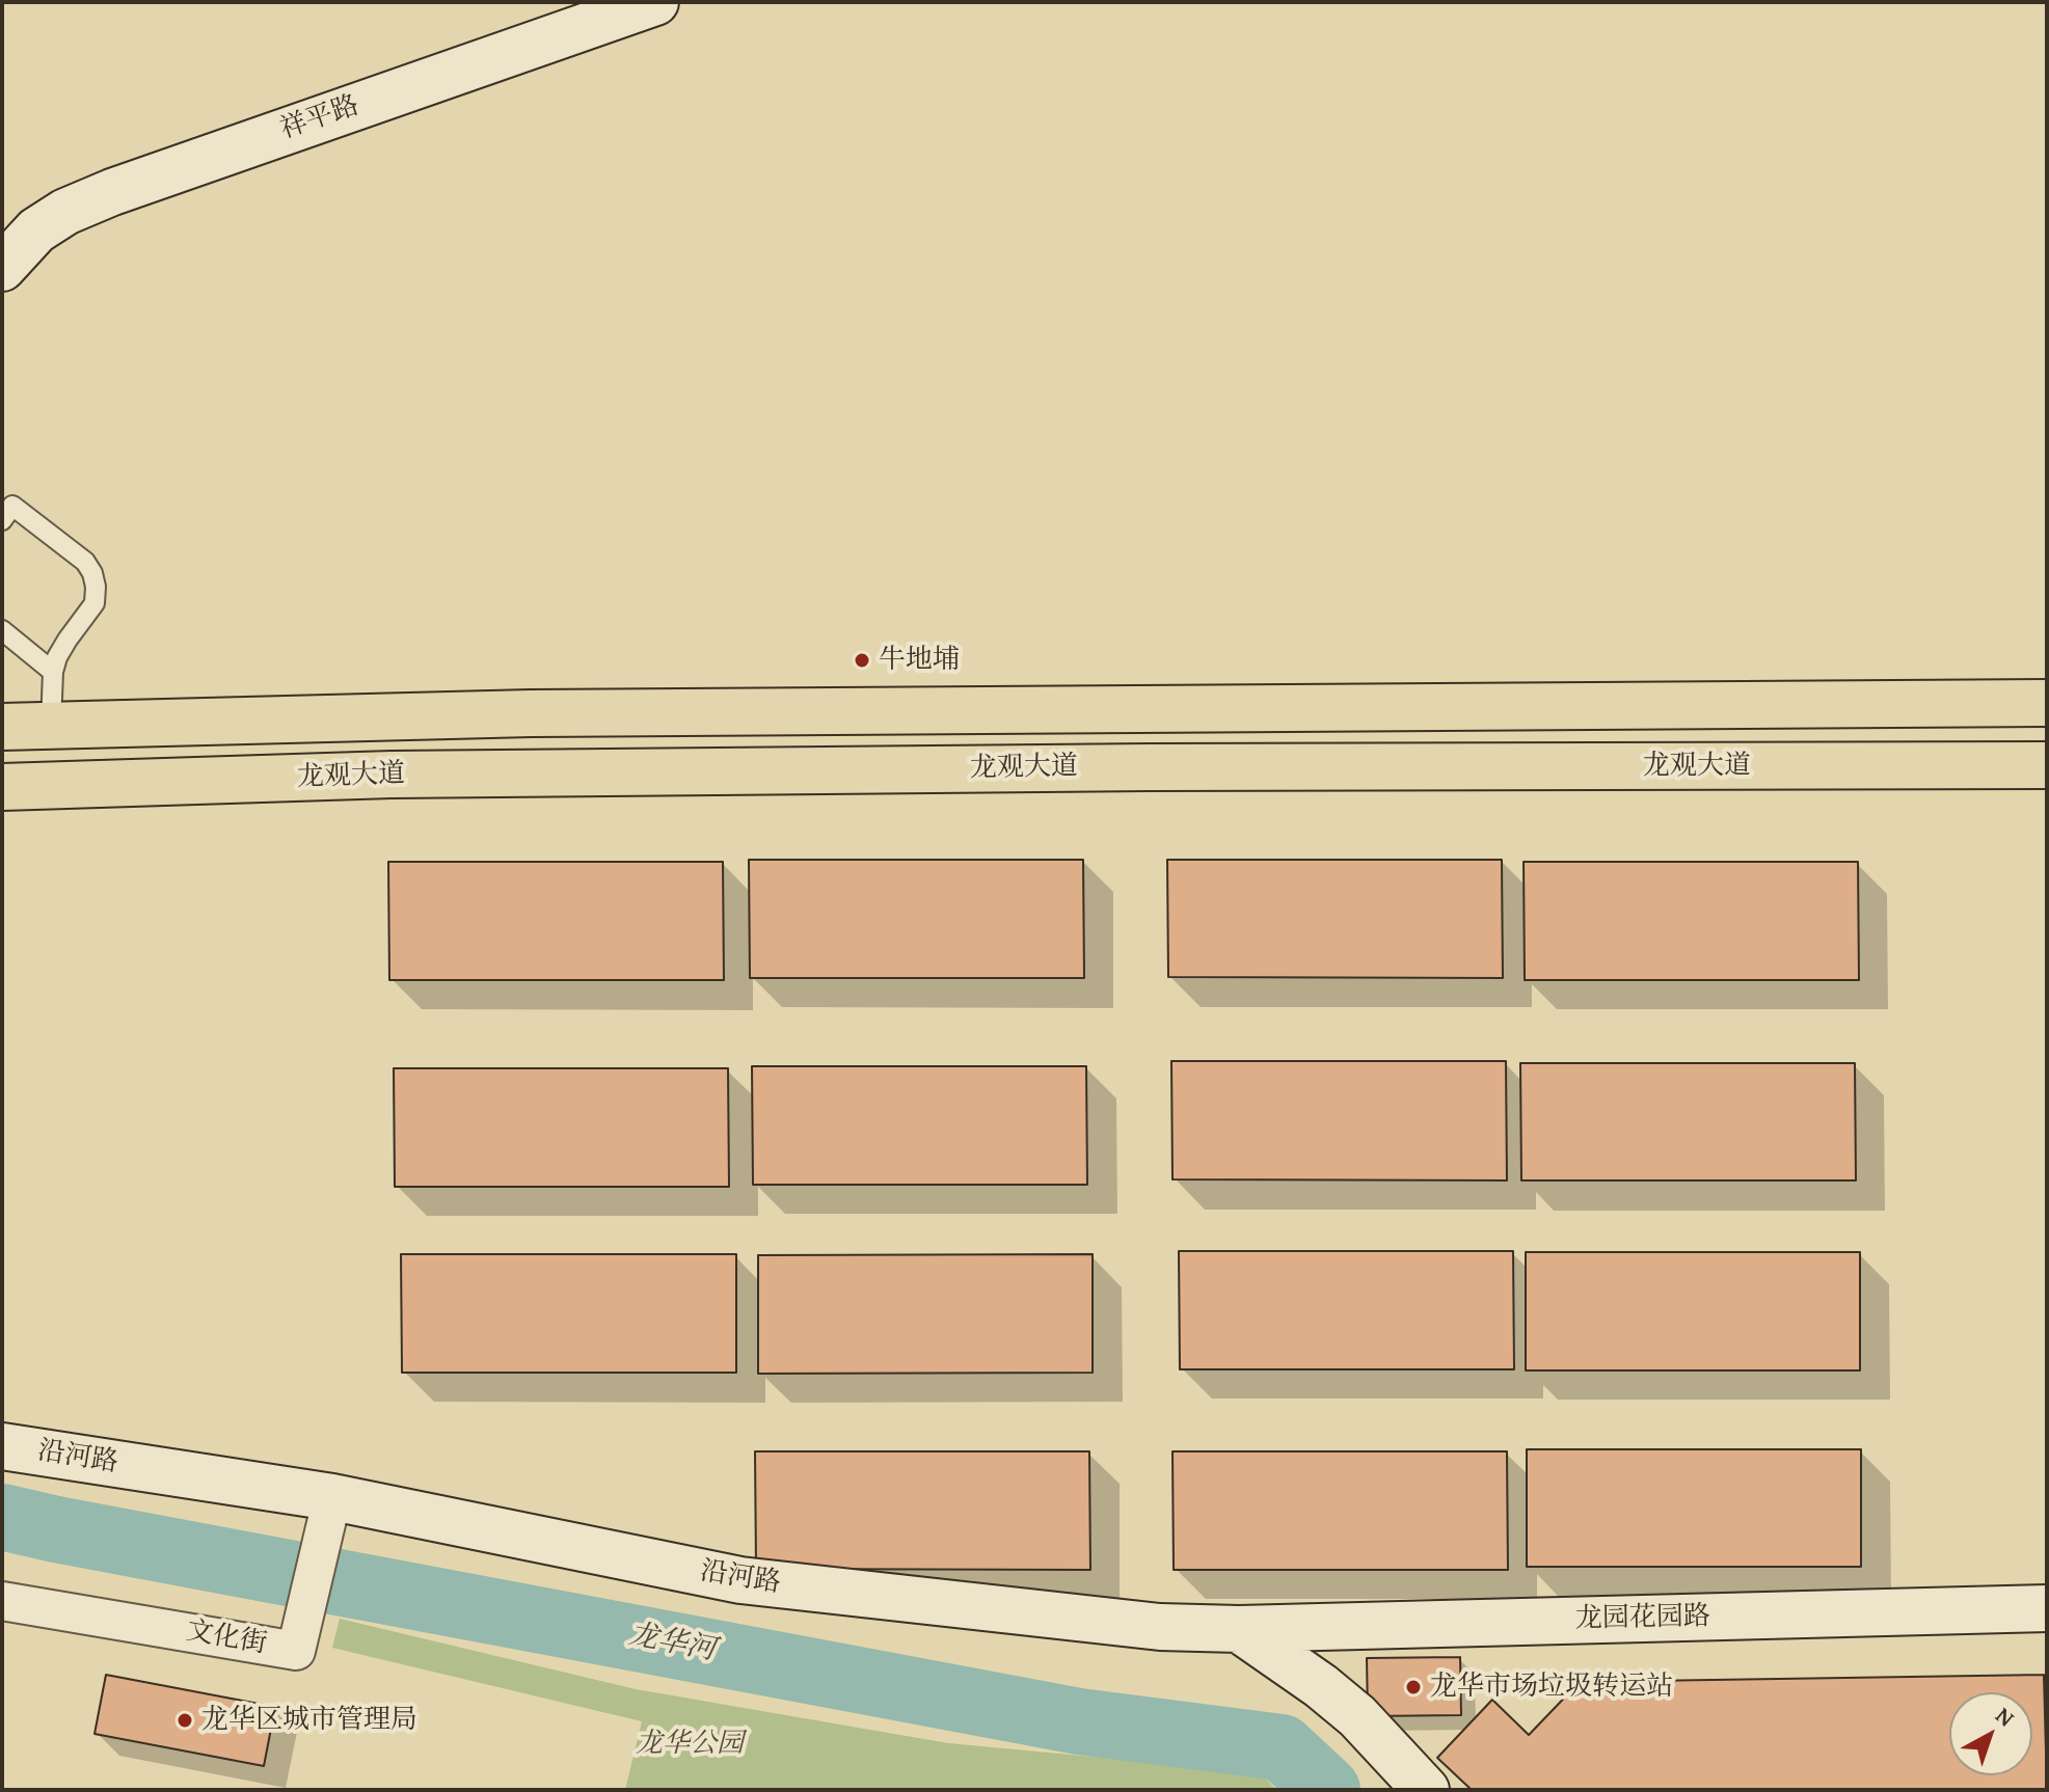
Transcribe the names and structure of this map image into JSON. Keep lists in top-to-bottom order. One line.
{"streets":{"main road":["龙观大道"],"street":["祥平路","沿河路","龙园花园路","文化街"]},"crossings":[["沿河路","龙园花园路"],["沿河路","文化街"]],"water":["龙华河"],"parks":["龙华公园"],"places":["牛地埔","龙华市场垃圾转运站","龙华区城市管理局"],"north":"top right"}
